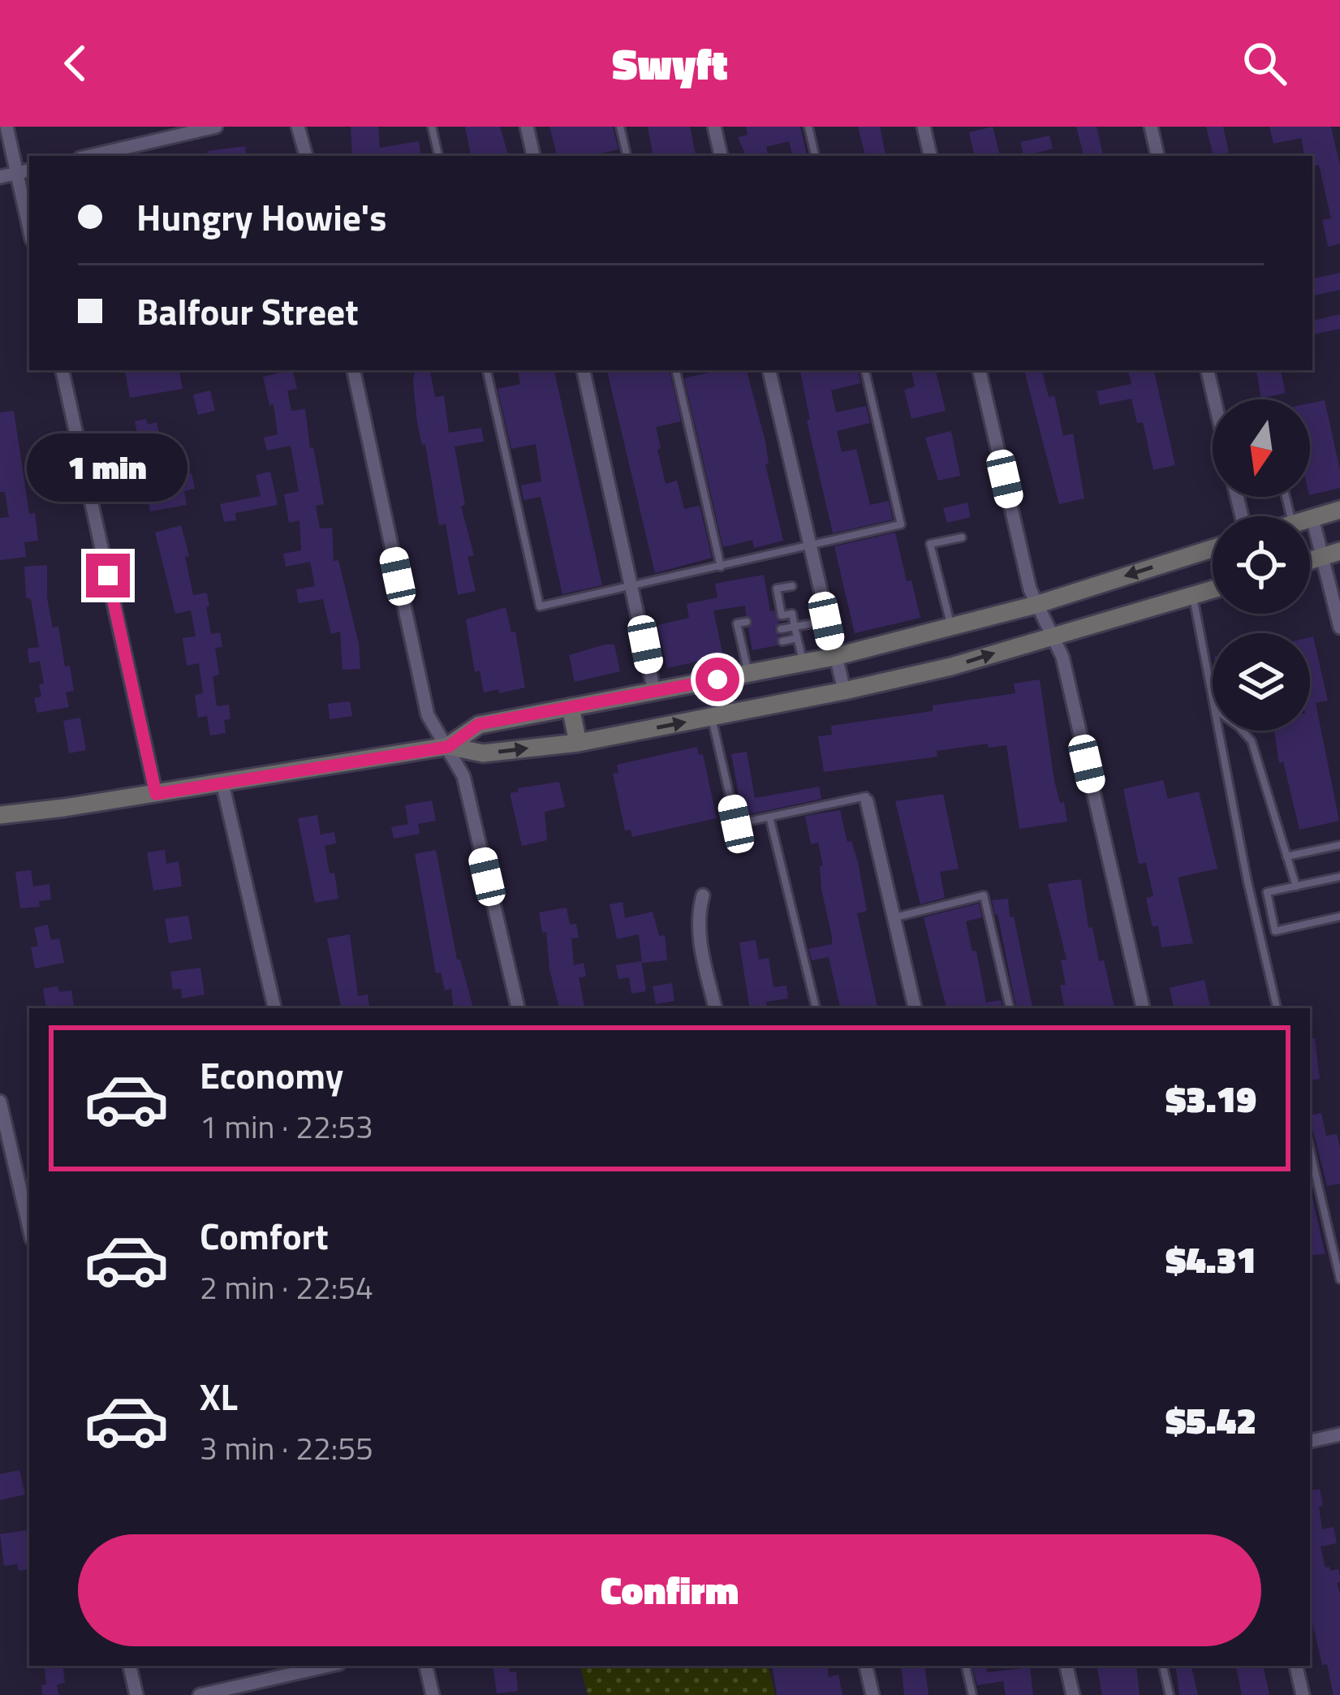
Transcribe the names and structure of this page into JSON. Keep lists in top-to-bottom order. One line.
{"north":"bottom","page":{"header":"Swyft","banner":["Hungry Howie's","Balfour Street"],"bubble":"1 min","list":[{"name":"Economy","note":"1 min · 22:53","value":"$3.19"},{"name":"Comfort","note":"2 min · 22:54","value":"$4.31"},{"name":"XL","note":"3 min · 22:55","value":"$5.42"}],"buttons":"Confirm"}}
